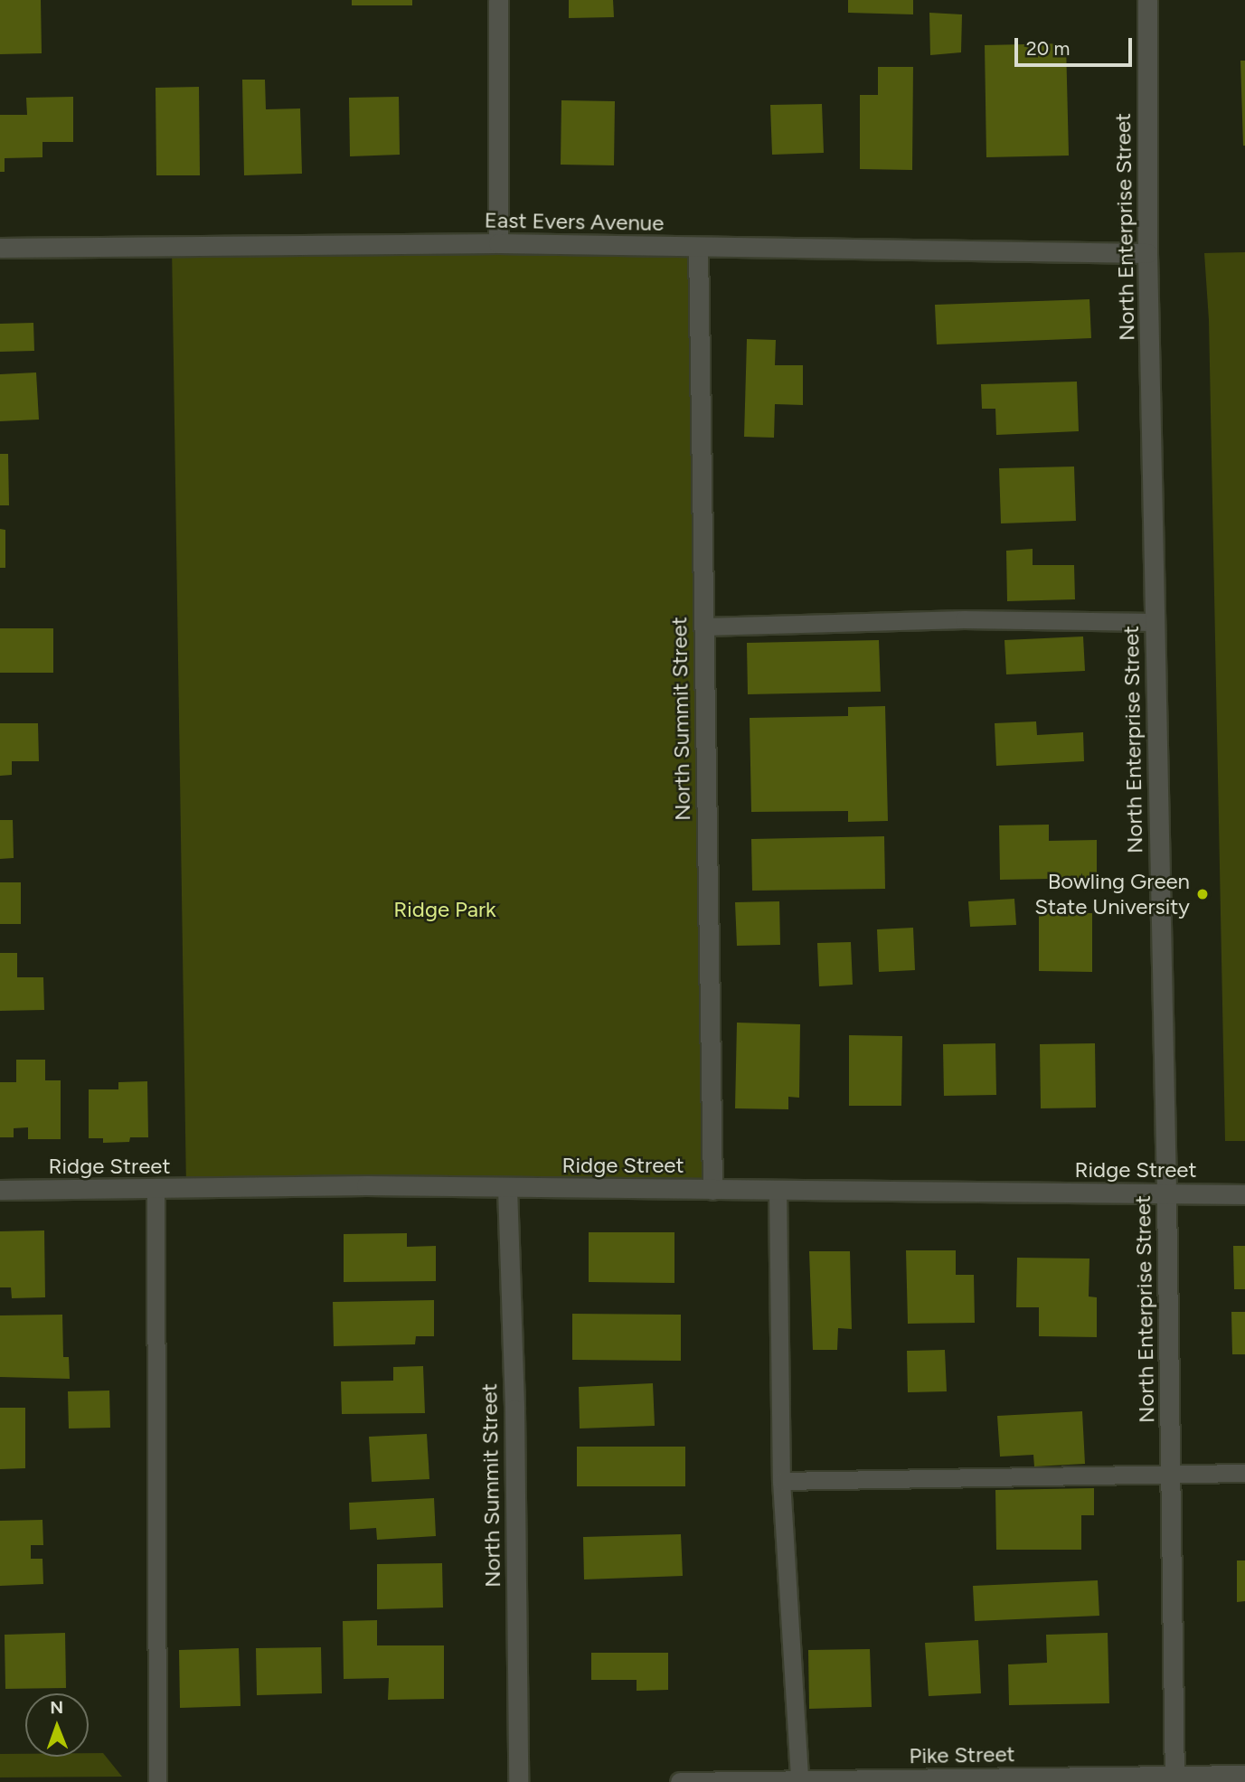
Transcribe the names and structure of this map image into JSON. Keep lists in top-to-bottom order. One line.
{"streets":{"street":["East Evers Avenue","North Enterprise Street","North Summit Street","Ridge Street","Pike Street"]},"crossings":[["East Evers Avenue","North Enterprise Street"],["East Evers Avenue","North Summit Street"],["North Enterprise Street","Ridge Street"],["North Enterprise Street","Pike Street"],["North Summit Street","Ridge Street"]],"parks":["Ridge Park"],"places":["Bowling Green State University"],"scale_bar":"20 m","north":"top"}
